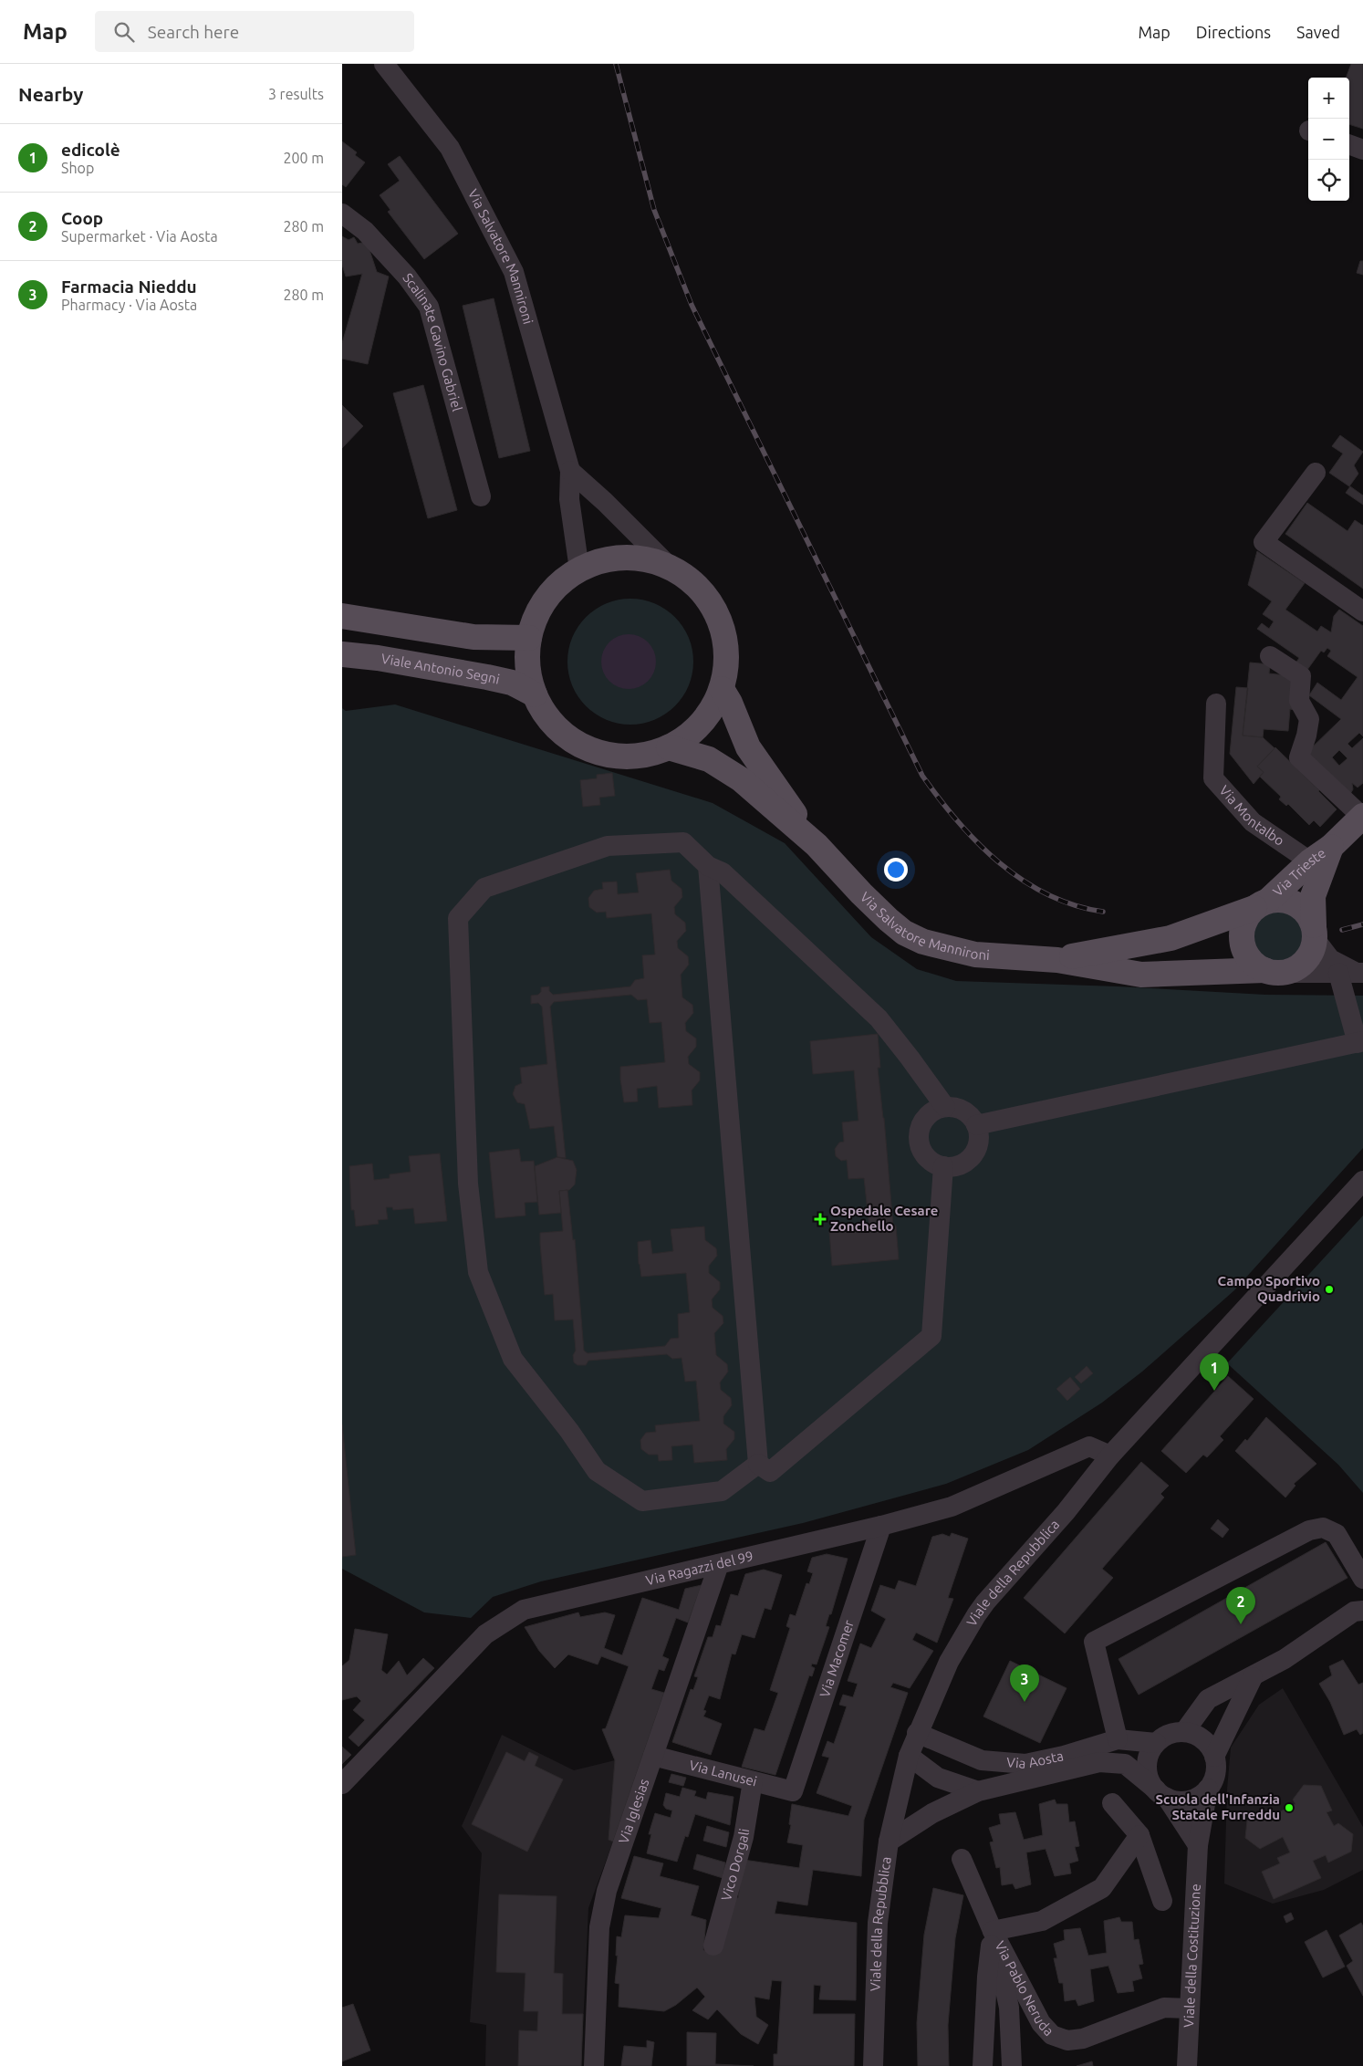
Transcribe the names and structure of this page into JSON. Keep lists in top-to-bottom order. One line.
{"streets":{"main road":["Via Salvatore Mannironi","Viale Antonio Segni","Via Trieste"],"street":["Scalinate Gavino Gabriel","Via Montalbo","Via Ragazzi del 99","Viale della Repubblica","Via Macomer","Via Aosta","Via Lanusei","Via Iglesias","Vico Dorgali","Viale della Costituzione","Via Pablo Neruda"]},"crossings":[["Via Salvatore Mannironi","Via Trieste"],["Via Montalbo","Via Trieste"],["Via Ragazzi del 99","Viale della Repubblica"],["Via Ragazzi del 99","Via Macomer"],["Via Ragazzi del 99","Via Iglesias"],["Viale della Repubblica","Via Aosta"],["Via Macomer","Via Lanusei"],["Via Aosta","Viale della Costituzione"],["Via Lanusei","Via Iglesias"],["Via Lanusei","Vico Dorgali"],["Viale della Costituzione","Via Pablo Neruda"]],"places":{"health":["Ospedale Cesare Zonchello"],"other":["Campo Sportivo Quadrivio","Scuola dell'Infanzia Statale Furreddu"]},"page":{"header":"Map","search":"Search here","nav":["Map","Directions","Saved"],"heading":["Nearby","3 results"],"map_buttons":["+","−"],"list":[{"mark":"1","name":"edicolè","note":"Shop","value":"200 m"},{"mark":"2","name":"Coop","note":"Supermarket · Via Aosta","value":"280 m"},{"mark":"3","name":"Farmacia Nieddu","note":"Pharmacy · Via Aosta","value":"280 m"}],"pins":["1","2","3"]}}
